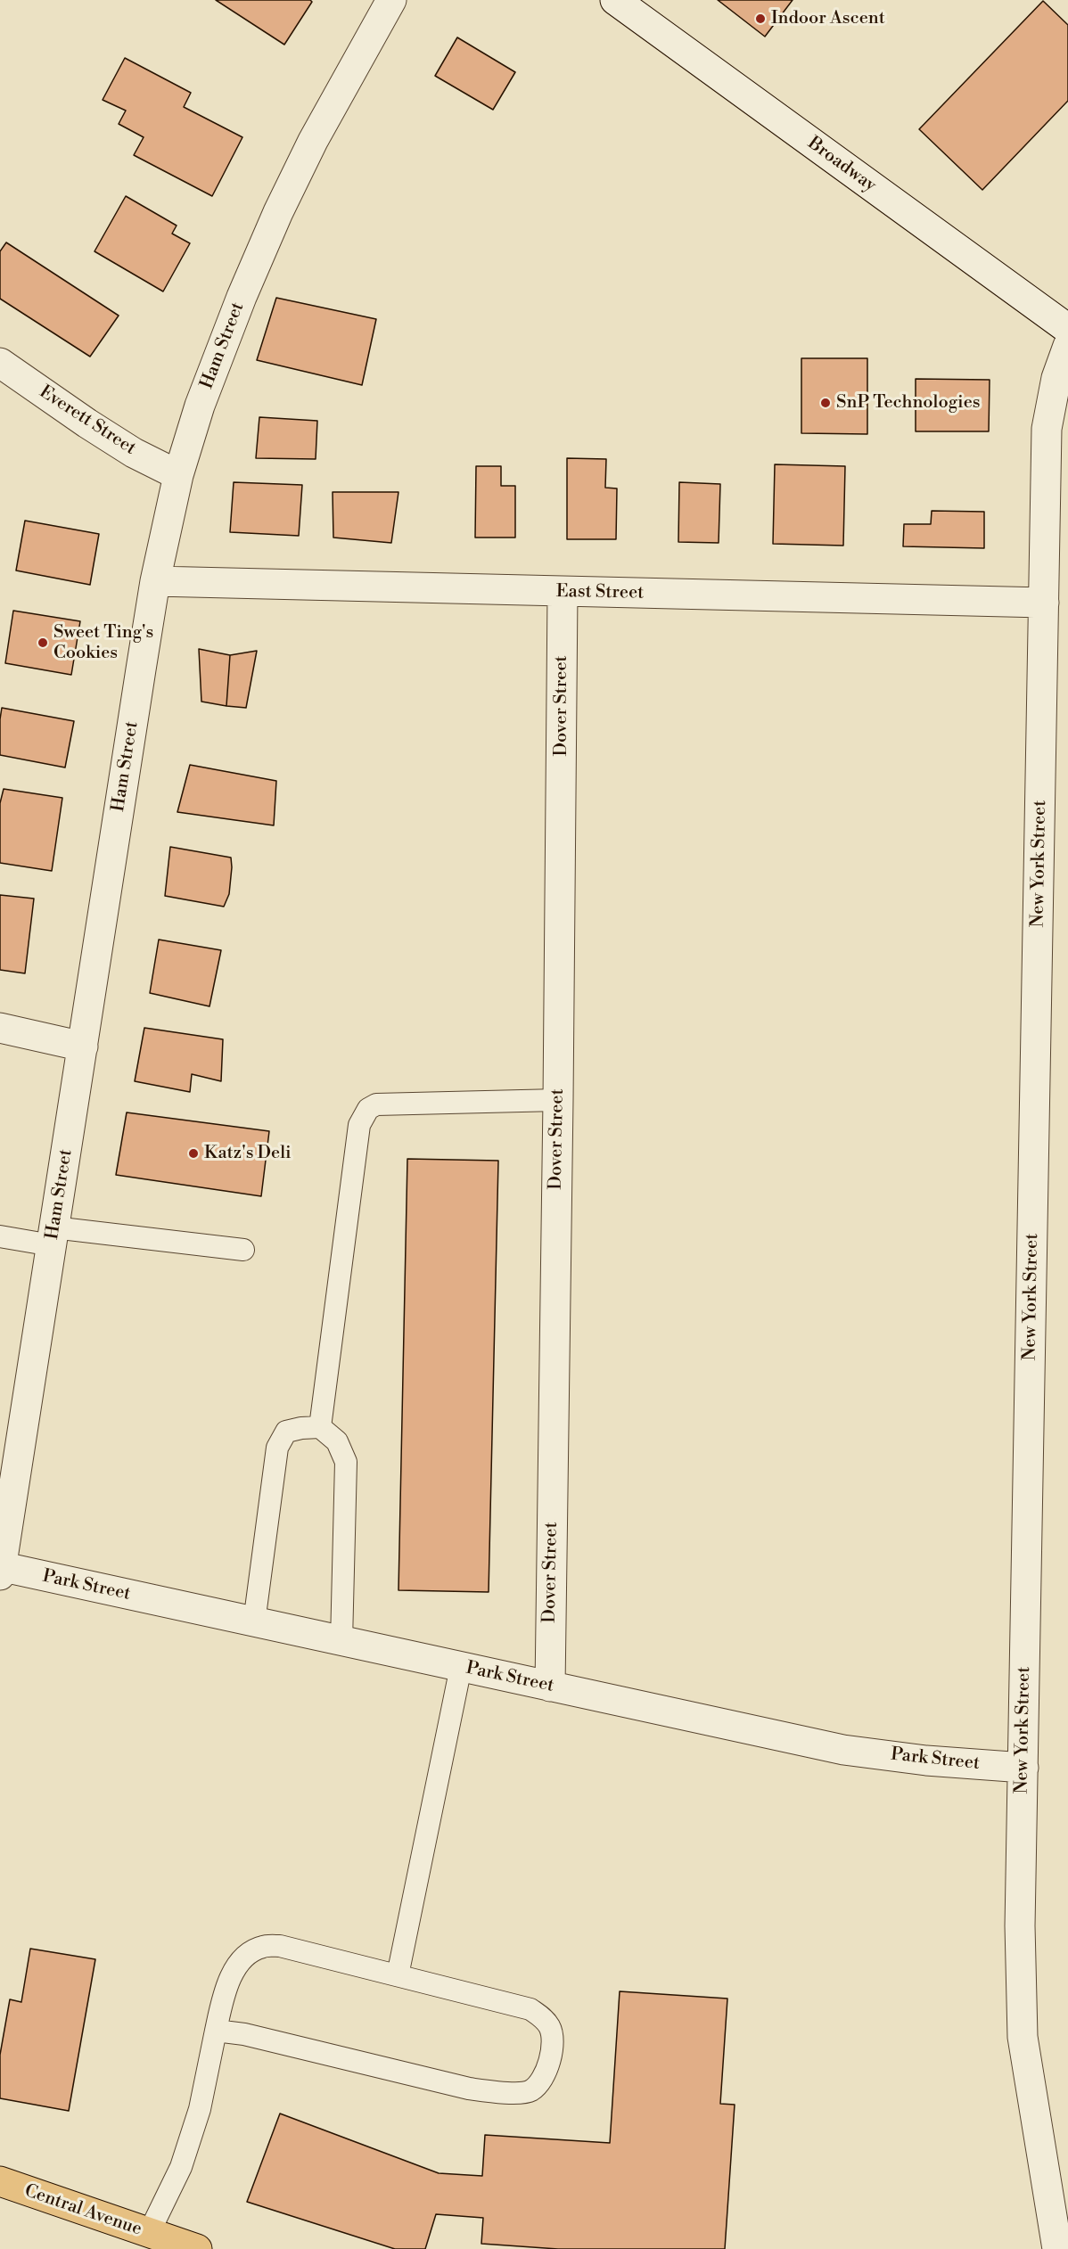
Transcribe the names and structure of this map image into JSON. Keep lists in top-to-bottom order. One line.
{"streets":{"main road":["Central Avenue"],"street":["Broadway","Ham Street","Everett Street","East Street","Dover Street","New York Street","Park Street"]},"crossings":[["Ham Street","Everett Street"],["Ham Street","East Street"],["Ham Street","Park Street"],["East Street","Dover Street"],["East Street","New York Street"],["Dover Street","Park Street"],["New York Street","Park Street"]],"places":["Indoor Ascent","SnP Technologies","Sweet Ting's Cookies","Katz's Deli"]}
